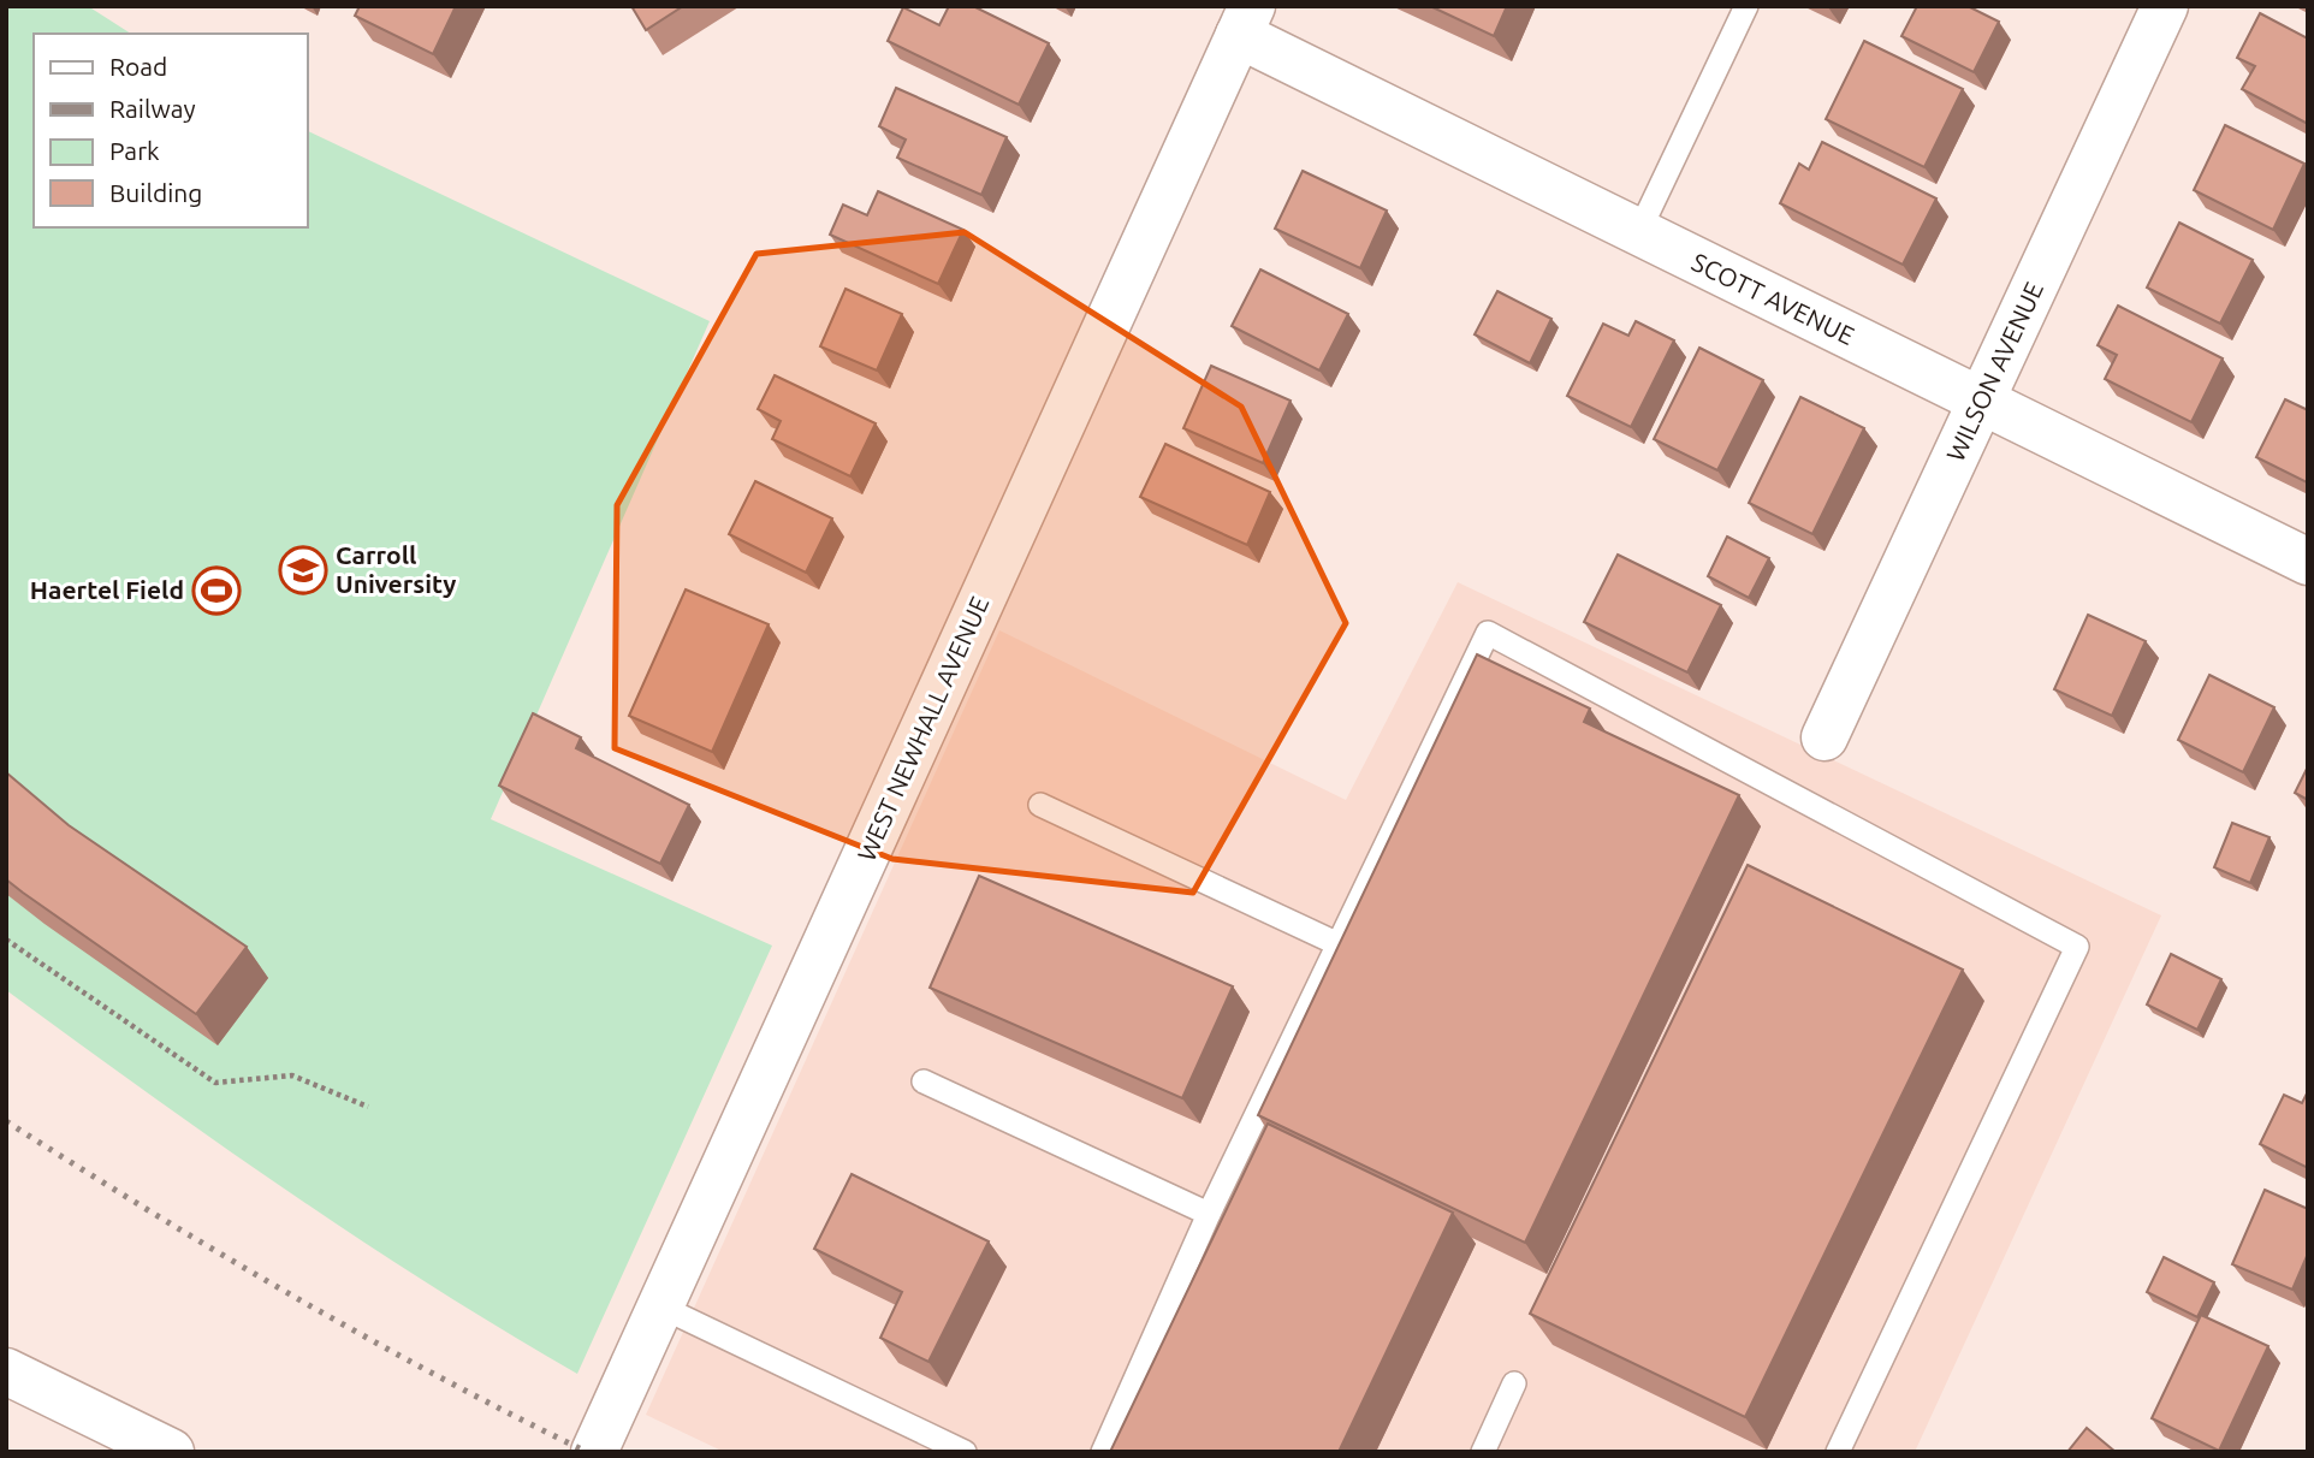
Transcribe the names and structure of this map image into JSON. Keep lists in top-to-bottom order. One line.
{"streets":{"street":["SCOTT AVENUE","WILSON AVENUE","WEST NEWHALL AVENUE"]},"crossings":[["SCOTT AVENUE","WILSON AVENUE"],["SCOTT AVENUE","WEST NEWHALL AVENUE"]],"places":{"school or university":["Carroll University"],"sports":["Haertel Field"]},"legend":["Road","Railway","Park","Building"]}
